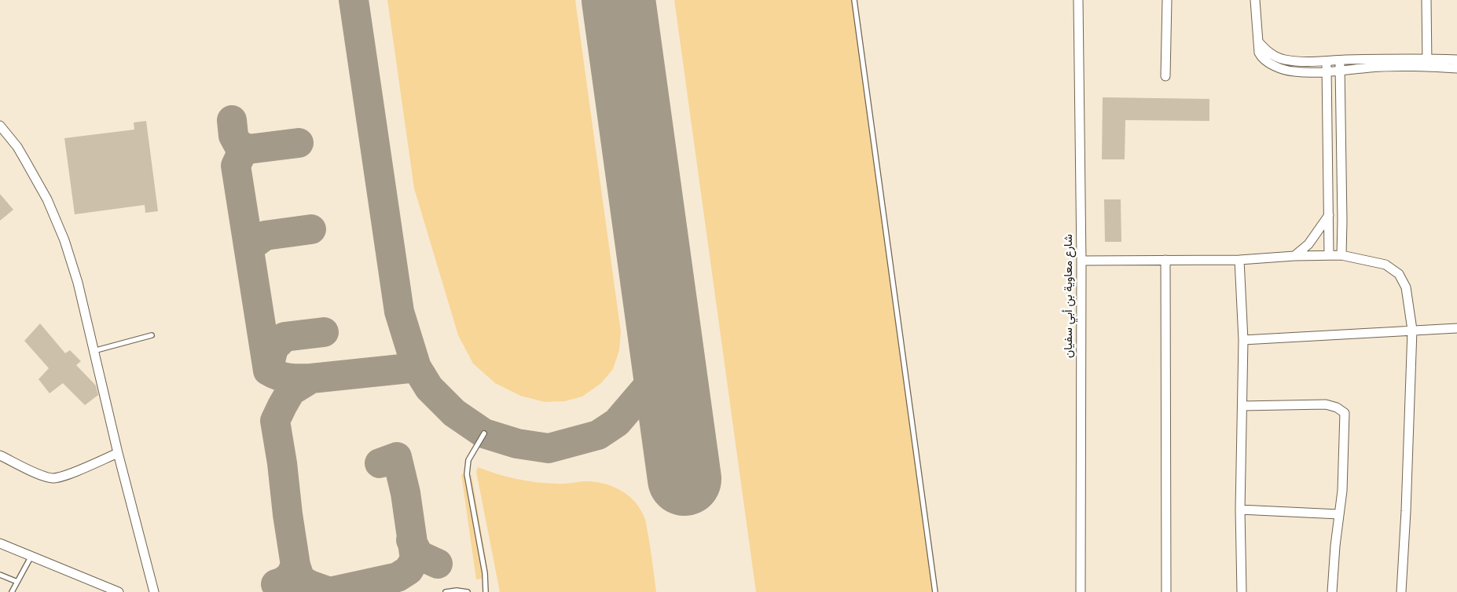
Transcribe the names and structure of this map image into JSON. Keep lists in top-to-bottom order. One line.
{"streets":{"street":["شارع معاوية بن أبي سفيان"]}}
